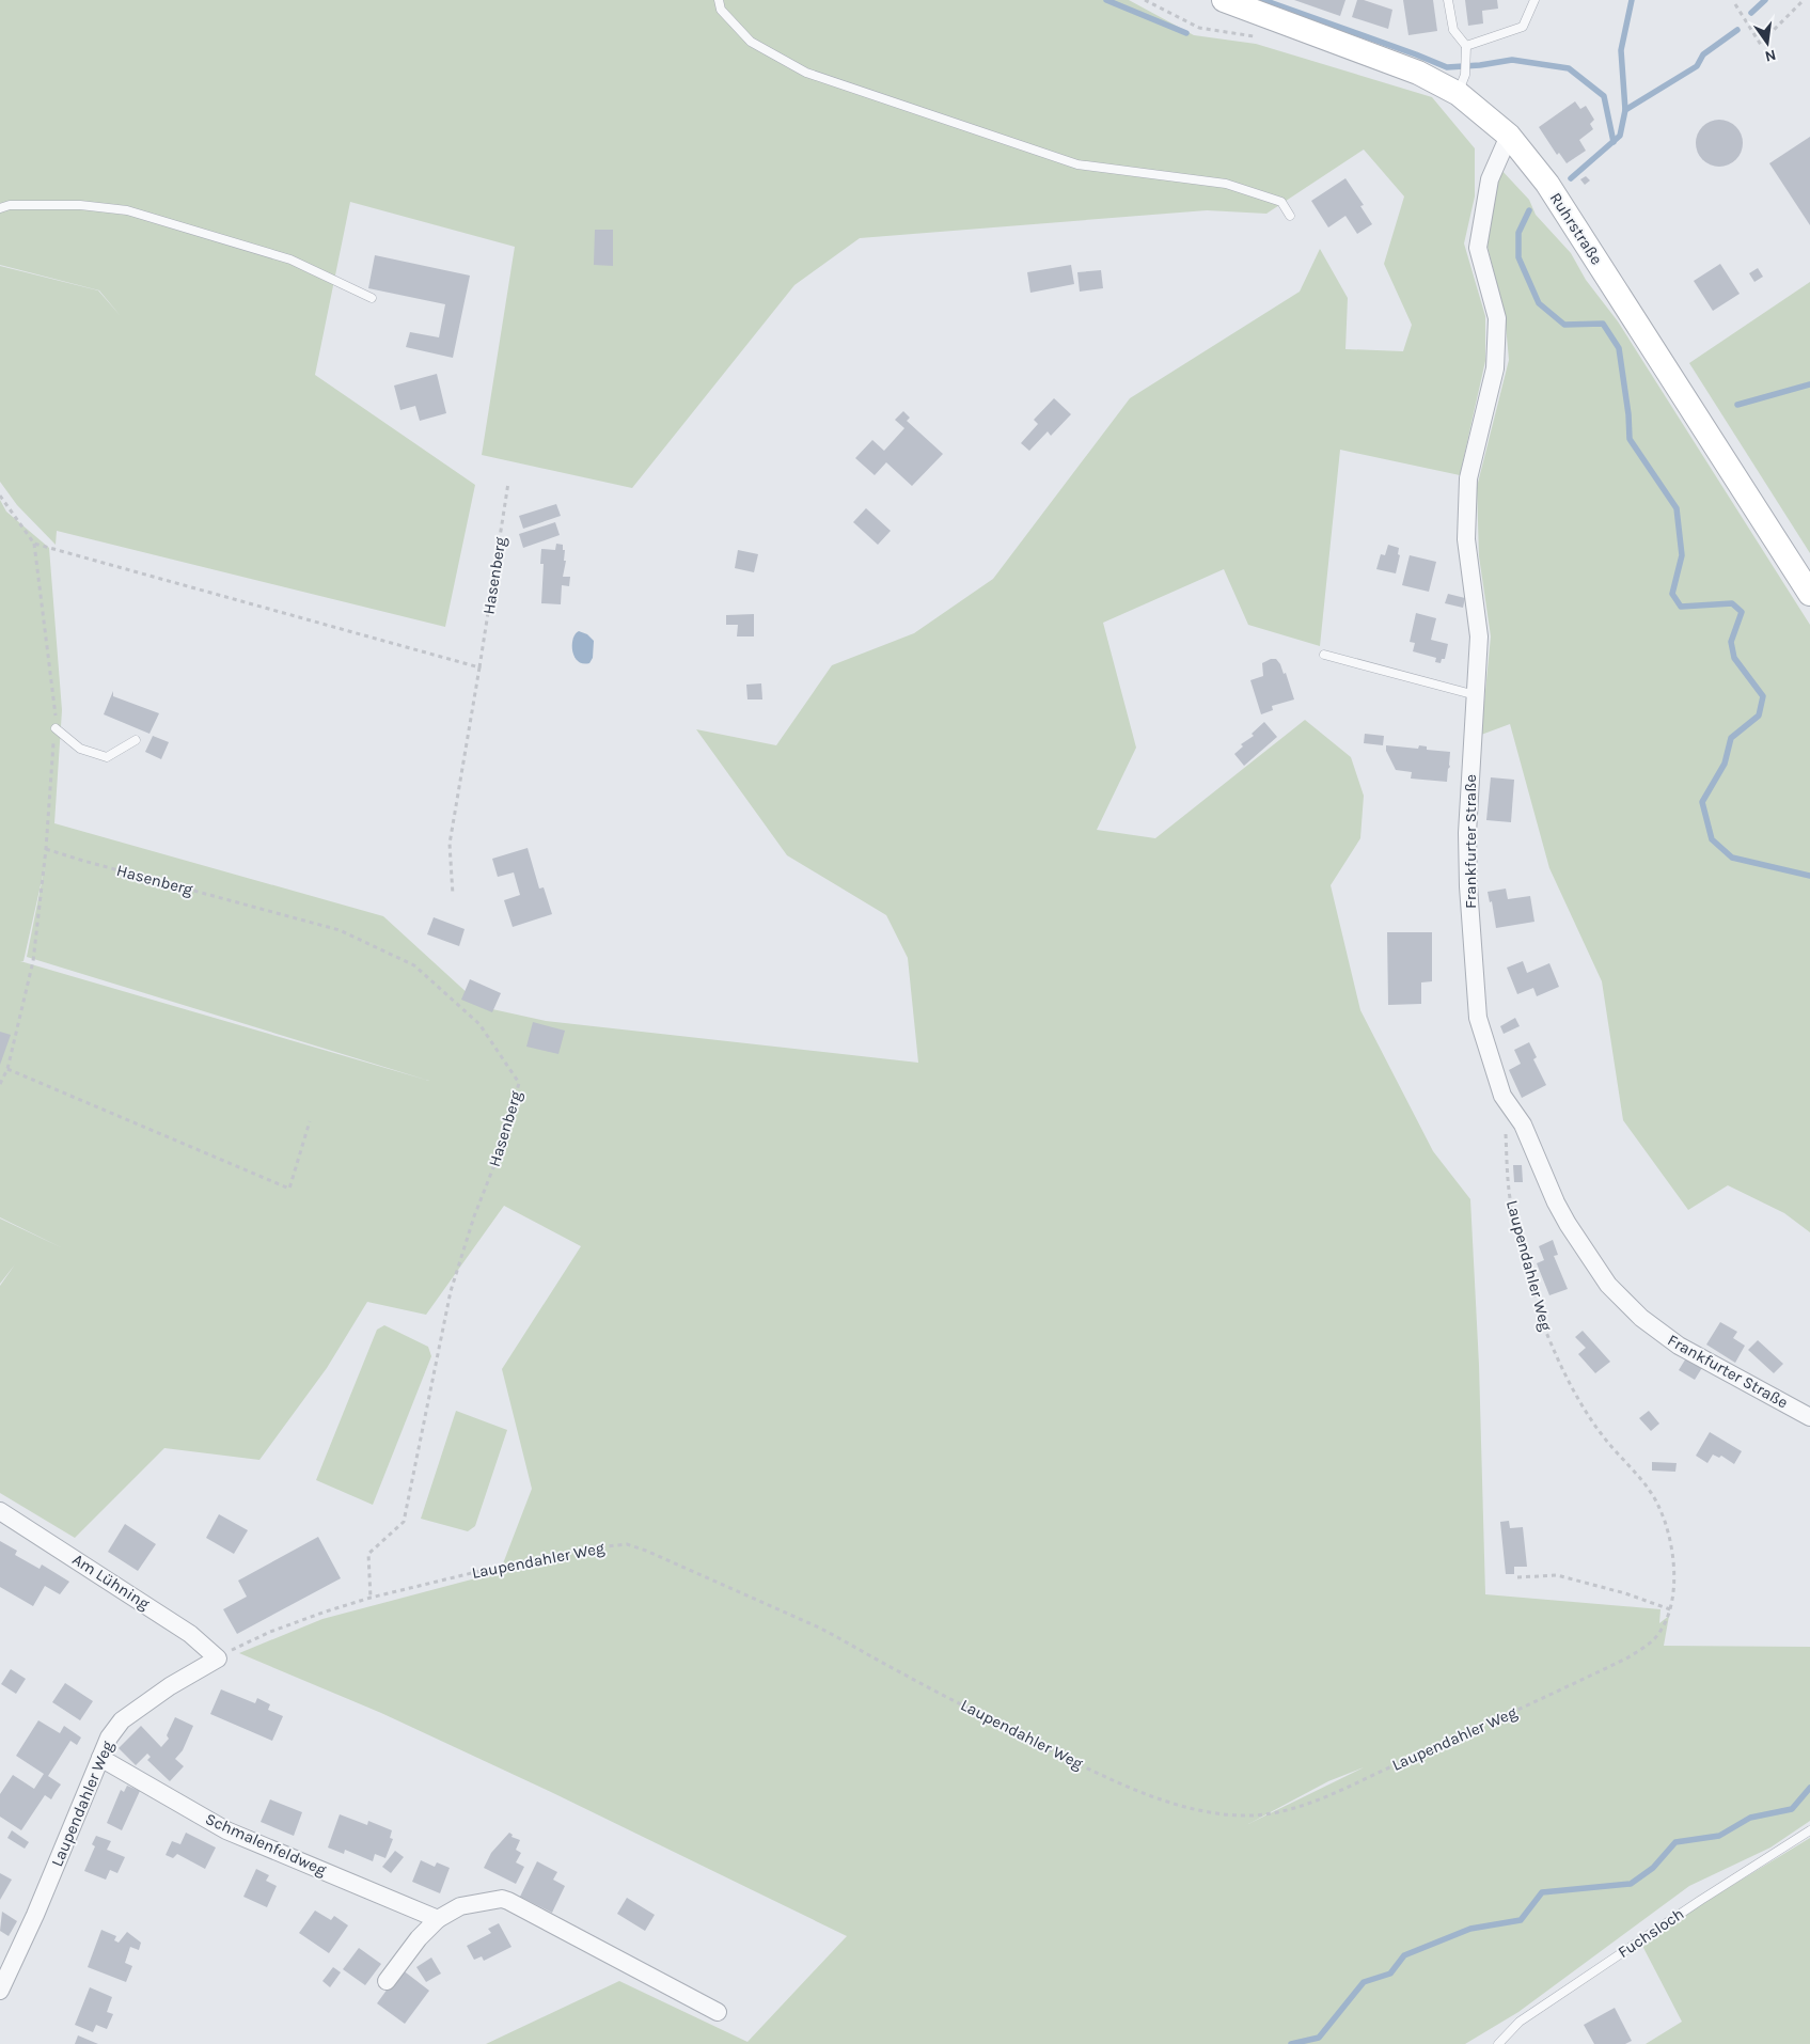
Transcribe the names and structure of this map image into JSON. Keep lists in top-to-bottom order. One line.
{"streets":{"main road":["Ruhrstraße"],"street":["Frankfurter Straße","Laupendahler Weg","Am Lühning","Schmalenfeldweg"],"lane":["Fuchsloch"],"path":["Hasenberg"]},"crossings":[["Ruhrstraße","Frankfurter Straße"],["Hasenberg","Laupendahler Weg"],["Frankfurter Straße","Laupendahler Weg"],["Laupendahler Weg","Am Lühning"],["Laupendahler Weg","Schmalenfeldweg"]],"north":"bottom"}
